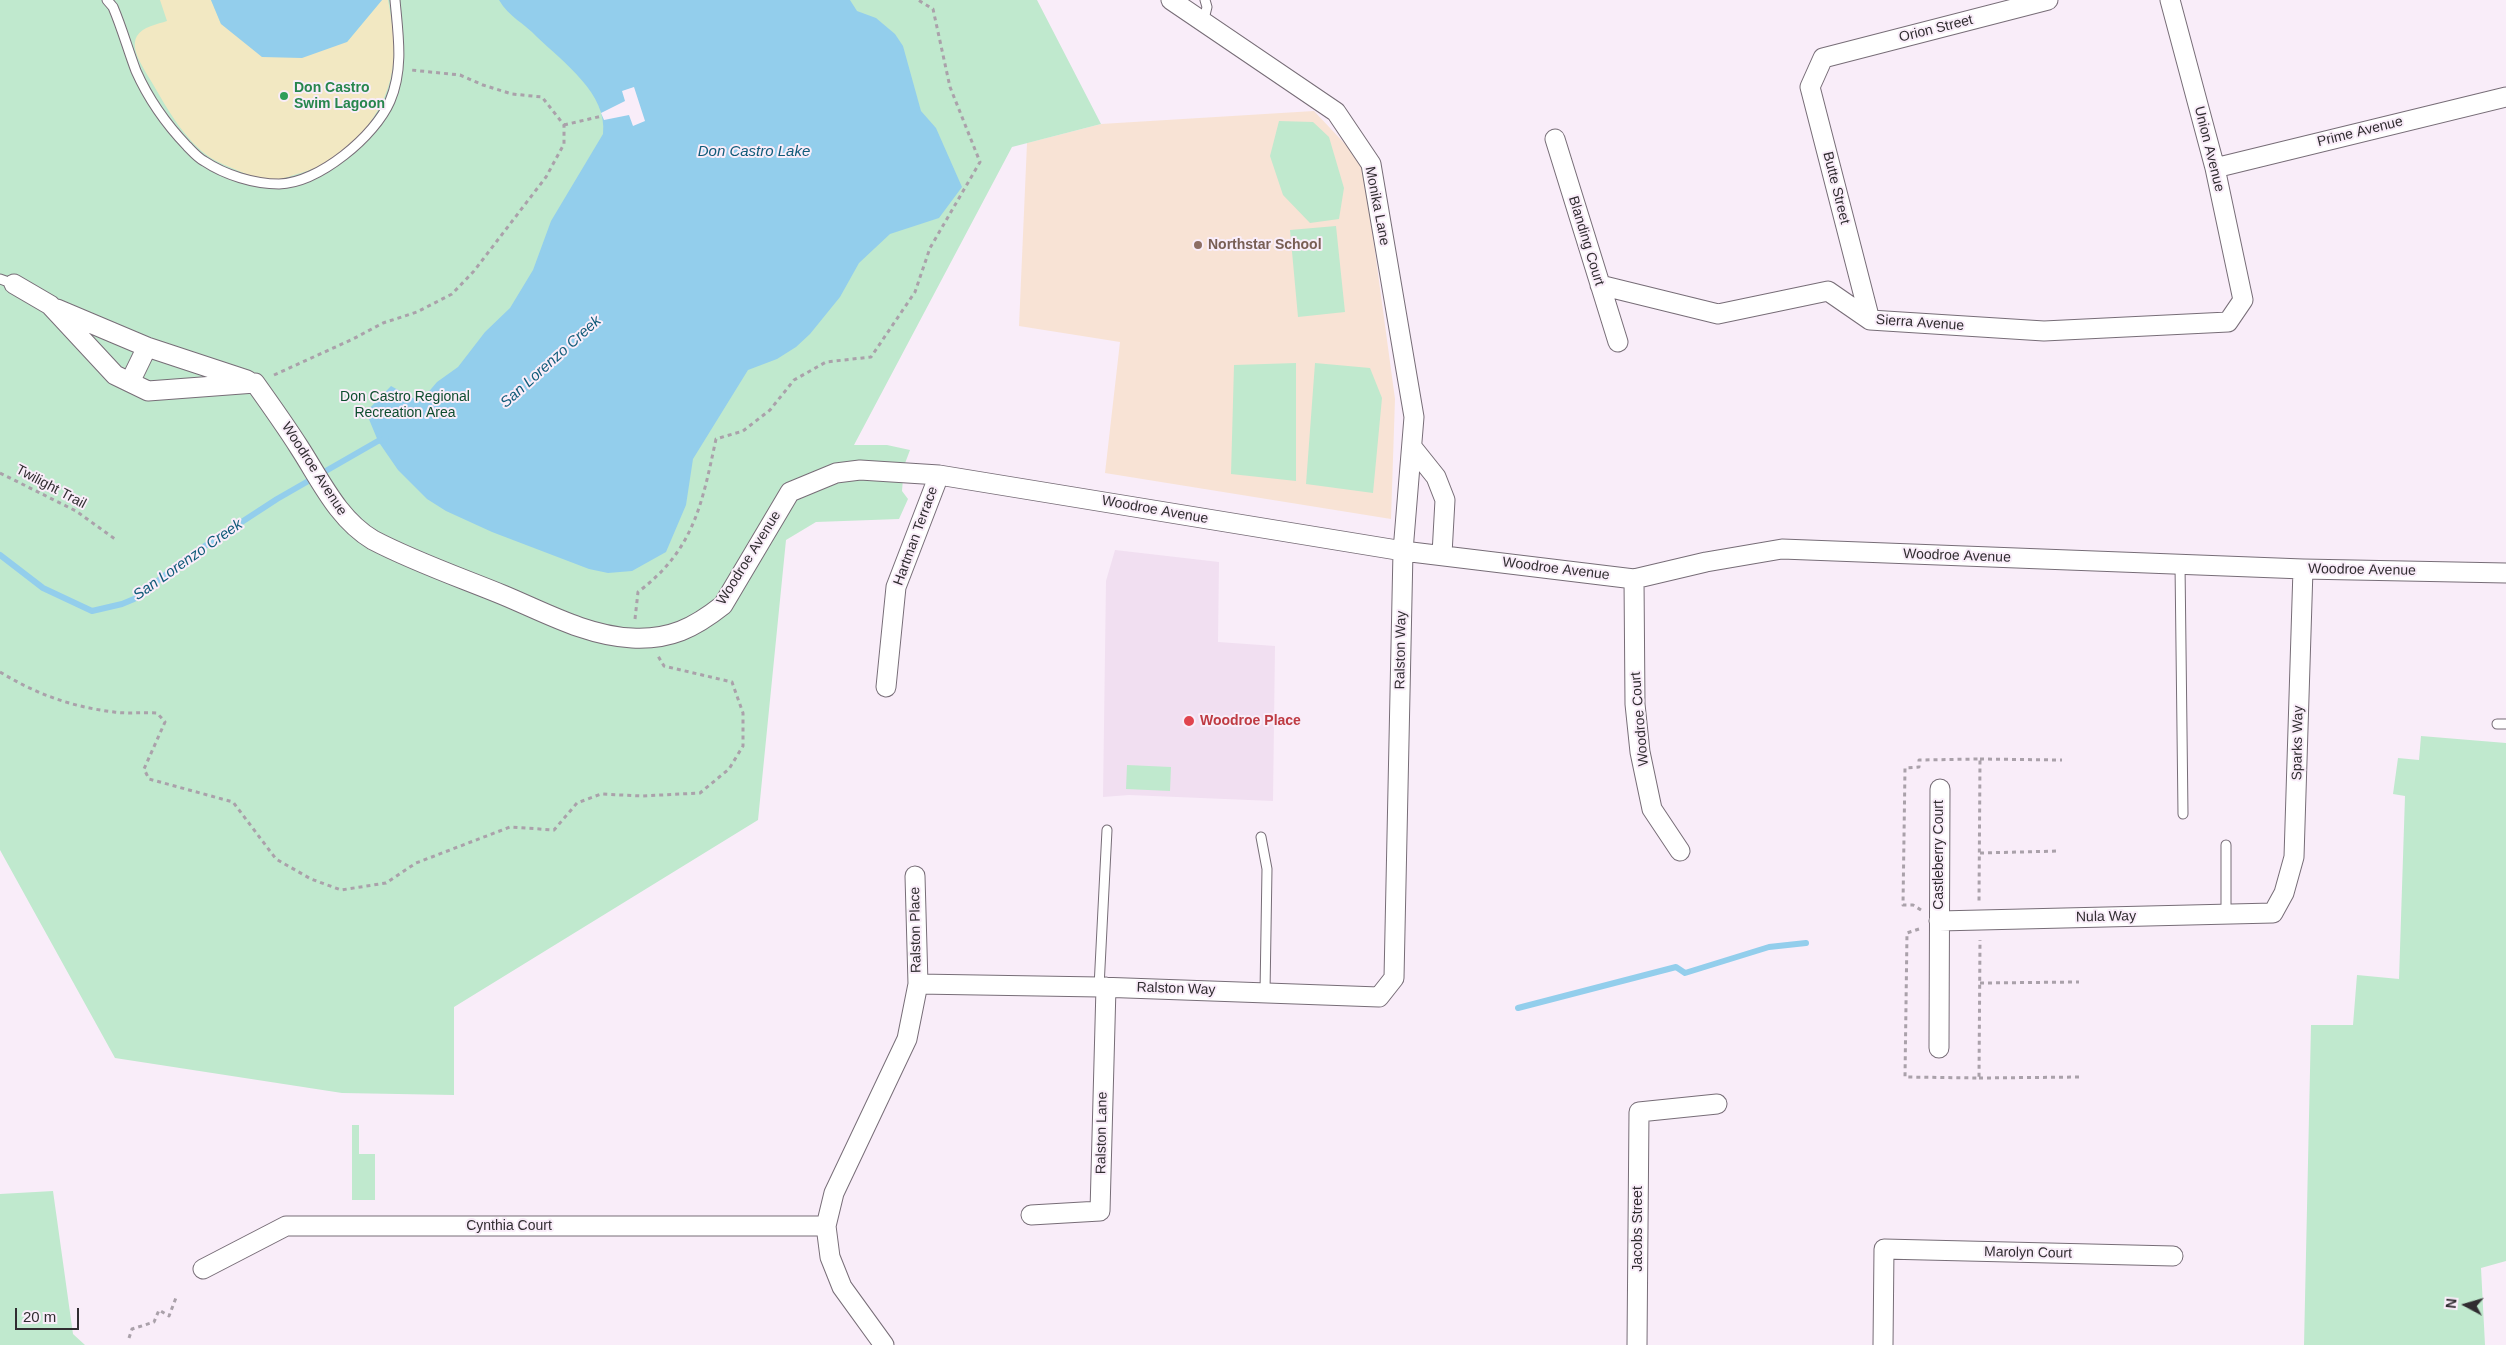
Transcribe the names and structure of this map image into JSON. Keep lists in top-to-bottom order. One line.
{"streets":{"street":["Orion Street","Prime Avenue","Union Avenue","Butte Street","Monika Lane","Blanding Court","Sierra Avenue","Woodroe Avenue","Hartman Terrace","Ralston Way","Woodroe Court","Sparks Way","Castleberry Court","Nula Way","Ralston Place","Ralston Lane","Cynthia Court","Jacobs Street","Marolyn Court"],"path":["Twilight Trail"]},"crossings":[["Orion Street","Butte Street"],["Prime Avenue","Union Avenue"],["Union Avenue","Sierra Avenue"],["Butte Street","Sierra Avenue"],["Monika Lane","Woodroe Avenue"],["Monika Lane","Ralston Way"],["Blanding Court","Sierra Avenue"],["Woodroe Avenue","Hartman Terrace"],["Woodroe Avenue","Ralston Way"],["Woodroe Avenue","Woodroe Court"],["Woodroe Avenue","Sparks Way"],["Ralston Way","Ralston Place"],["Ralston Way","Ralston Lane"],["Sparks Way","Nula Way"],["Castleberry Court","Nula Way"]],"water":["Don Castro Lake","San Lorenzo Creek"],"parks":["Don Castro Regional Recreation Area"],"places":["Don Castro Swim Lagoon","Northstar School","Woodroe Place"],"scale_bar":"20 m","north":"left"}
